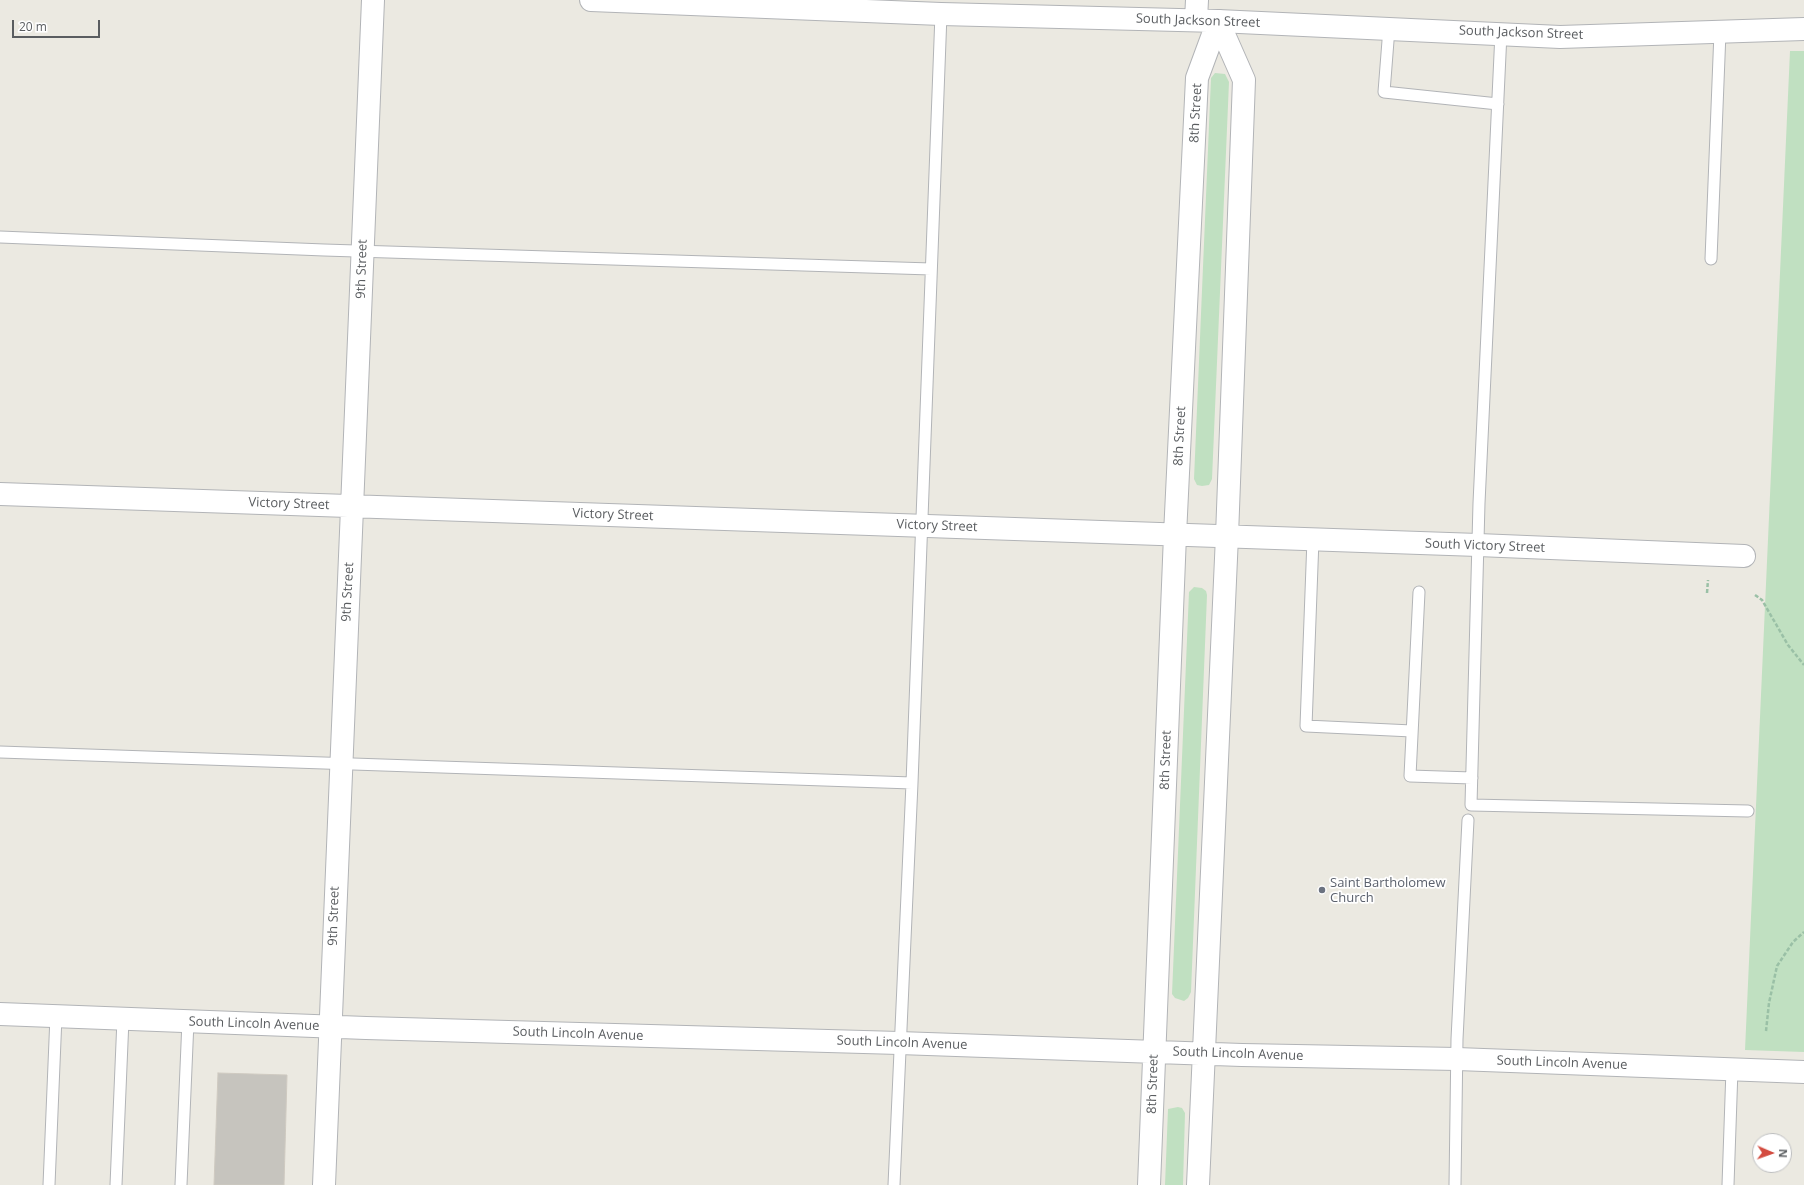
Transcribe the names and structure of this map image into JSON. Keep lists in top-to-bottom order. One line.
{"streets":{"street":["South Jackson Street","8th Street","9th Street","Victory Street","South Victory Street","South Lincoln Avenue"]},"crossings":[["South Jackson Street","8th Street"],["8th Street","Victory Street"],["8th Street","South Lincoln Avenue"],["9th Street","Victory Street"],["9th Street","South Lincoln Avenue"],["Victory Street","South Victory Street"]],"places":["Saint Bartholomew Church"],"scale_bar":"20 m","north":"right"}
